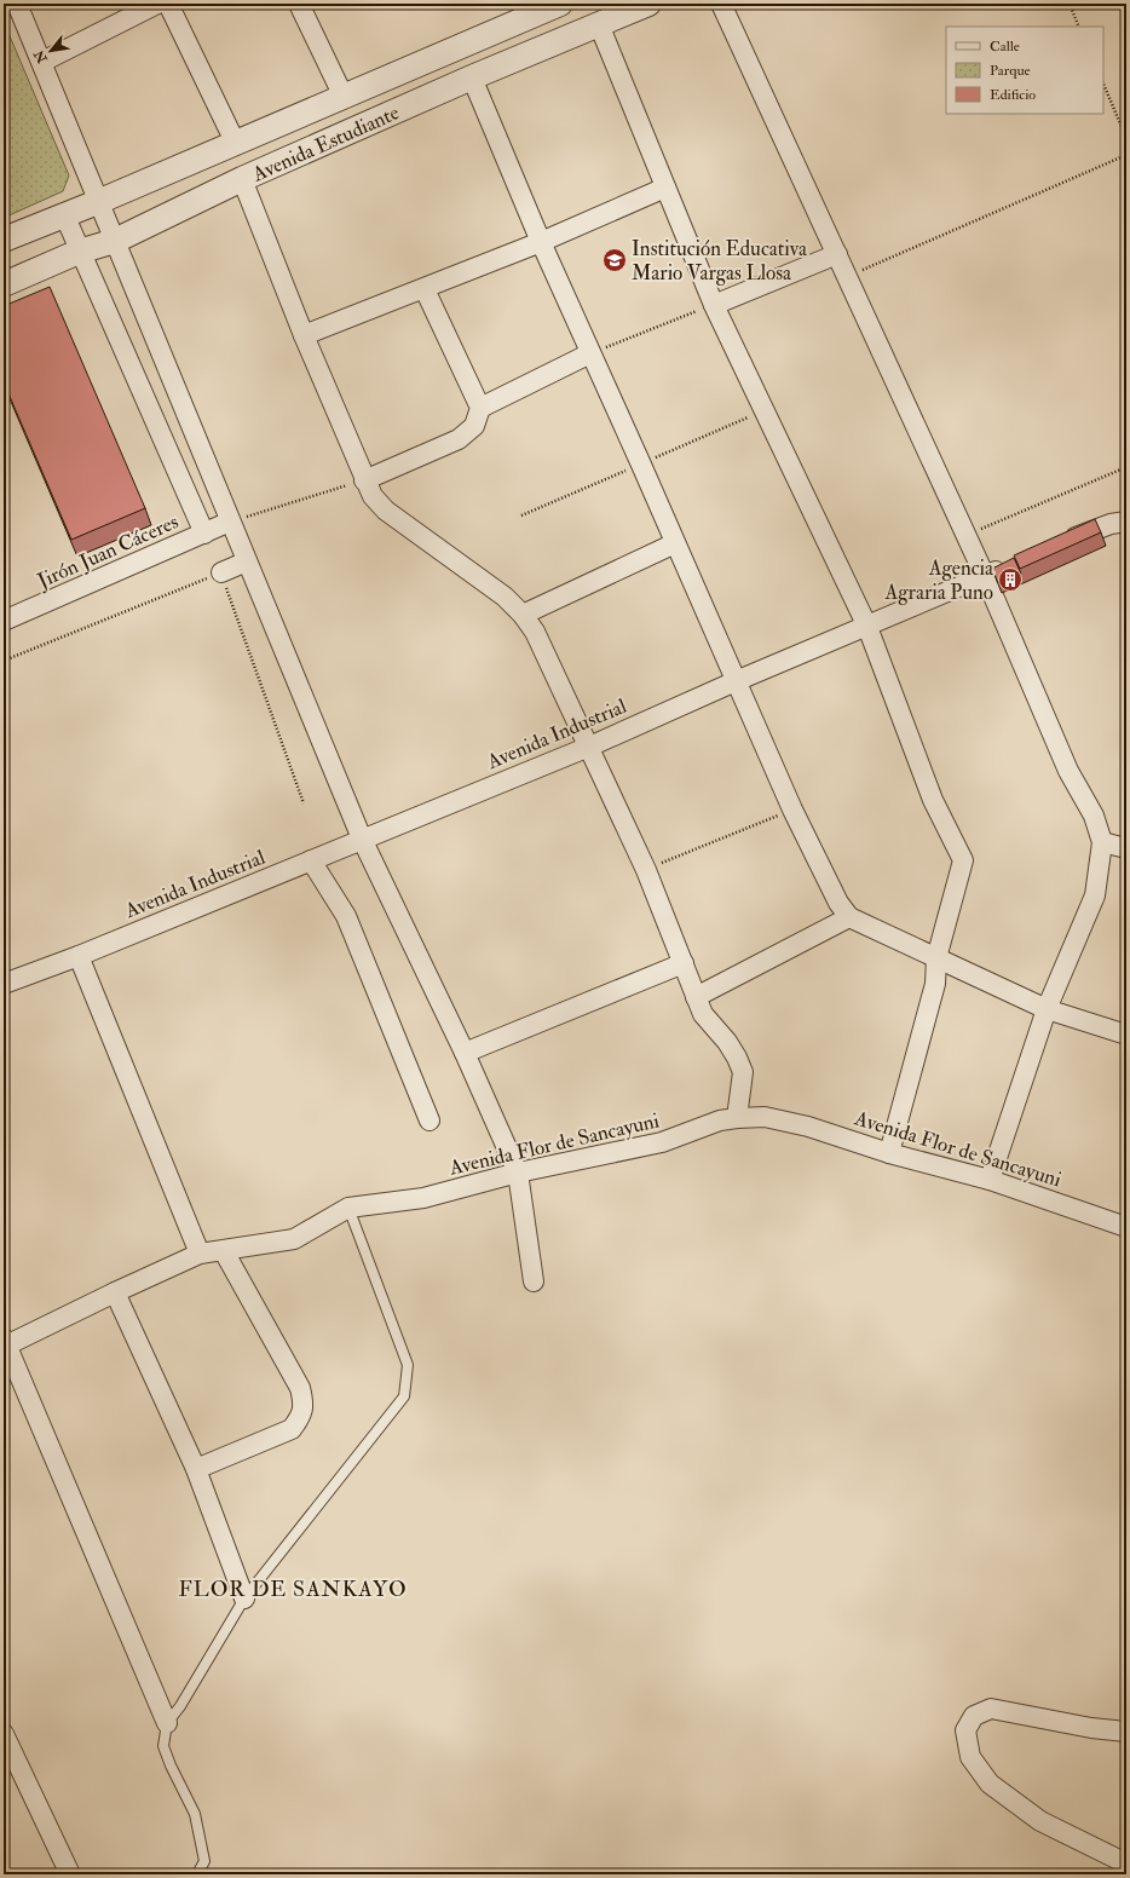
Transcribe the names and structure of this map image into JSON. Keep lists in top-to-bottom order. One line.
{"streets":{"street":["Avenida Estudiante","Jirón Juan Cáceres","Avenida Industrial","Avenida Flor de Sancayuni"]},"districts":["FLOR DE SANKAYO"],"places":{"school or university":["Institución Educativa Mario Vargas Llosa"],"building":["Agencia Agraria Puno"]},"legend":["Calle","Parque","Edificio"],"north":"bottom left"}
